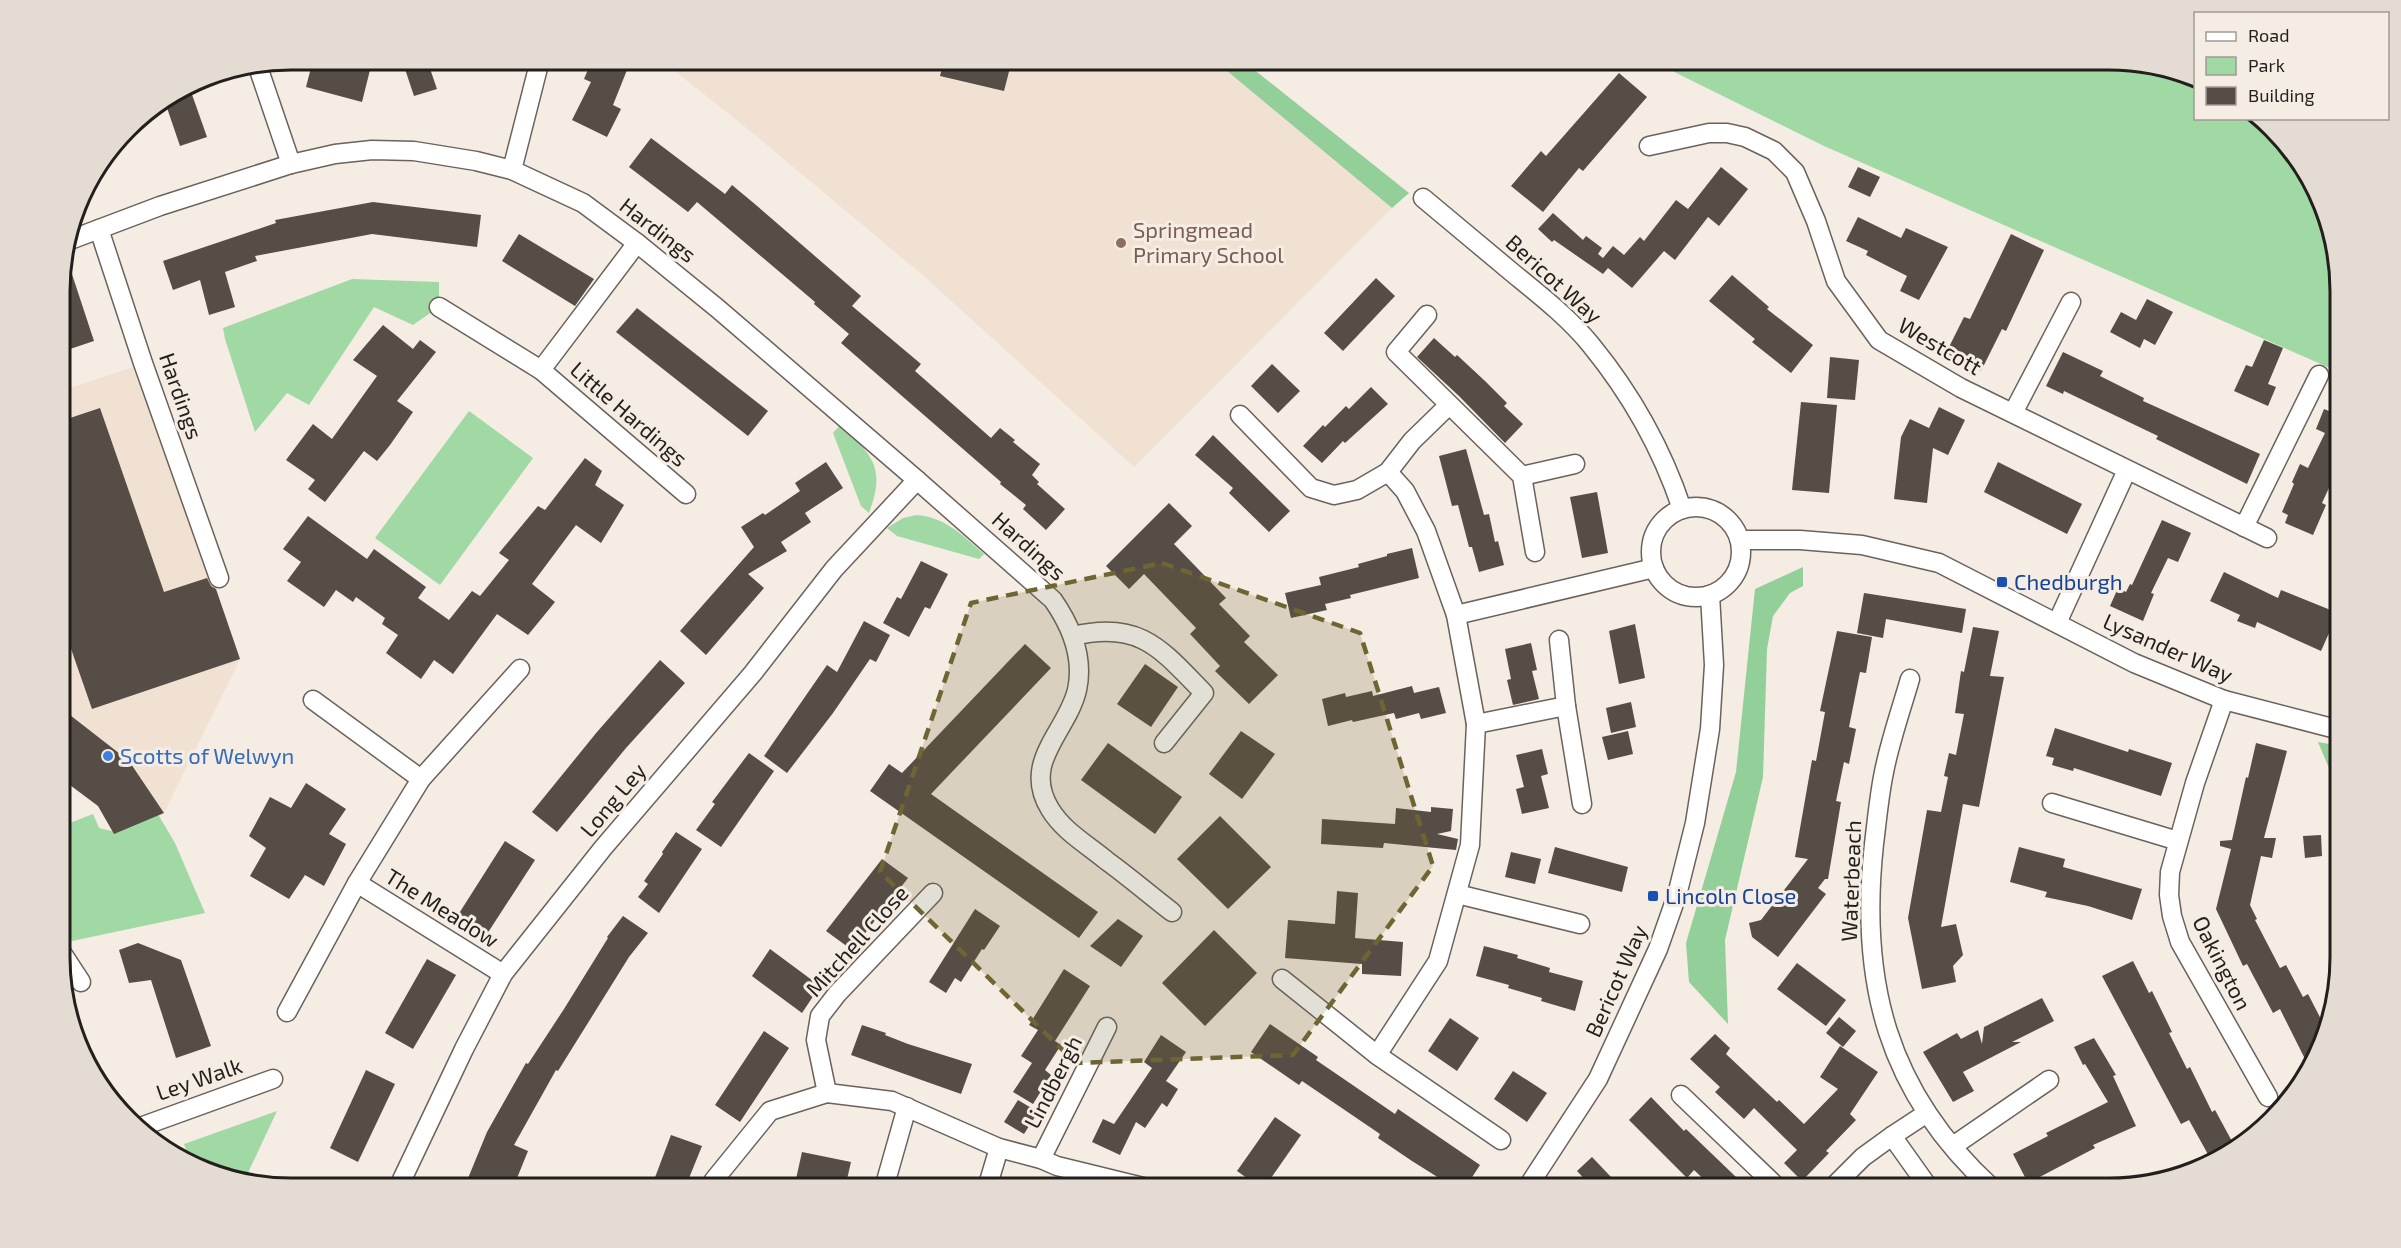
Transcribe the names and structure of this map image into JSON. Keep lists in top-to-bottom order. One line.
{"streets":{"street":["Hardings","Bericot Way","Westcott","Little Hardings","Lysander Way","Long Ley","Waterbeach","The Meadow","Mitchell Close","Oakington","Ley Walk","Lindbergh"]},"crossings":[["Hardings","Little Hardings"],["Hardings","Long Ley"],["Bericot Way","Lysander Way"],["Lysander Way","Oakington"],["Long Ley","The Meadow"]],"places":{"other":["Springmead Primary School","Scotts of Welwyn"],"transit":["Chedburgh","Lincoln Close"]},"legend":["Road","Park","Building"]}
